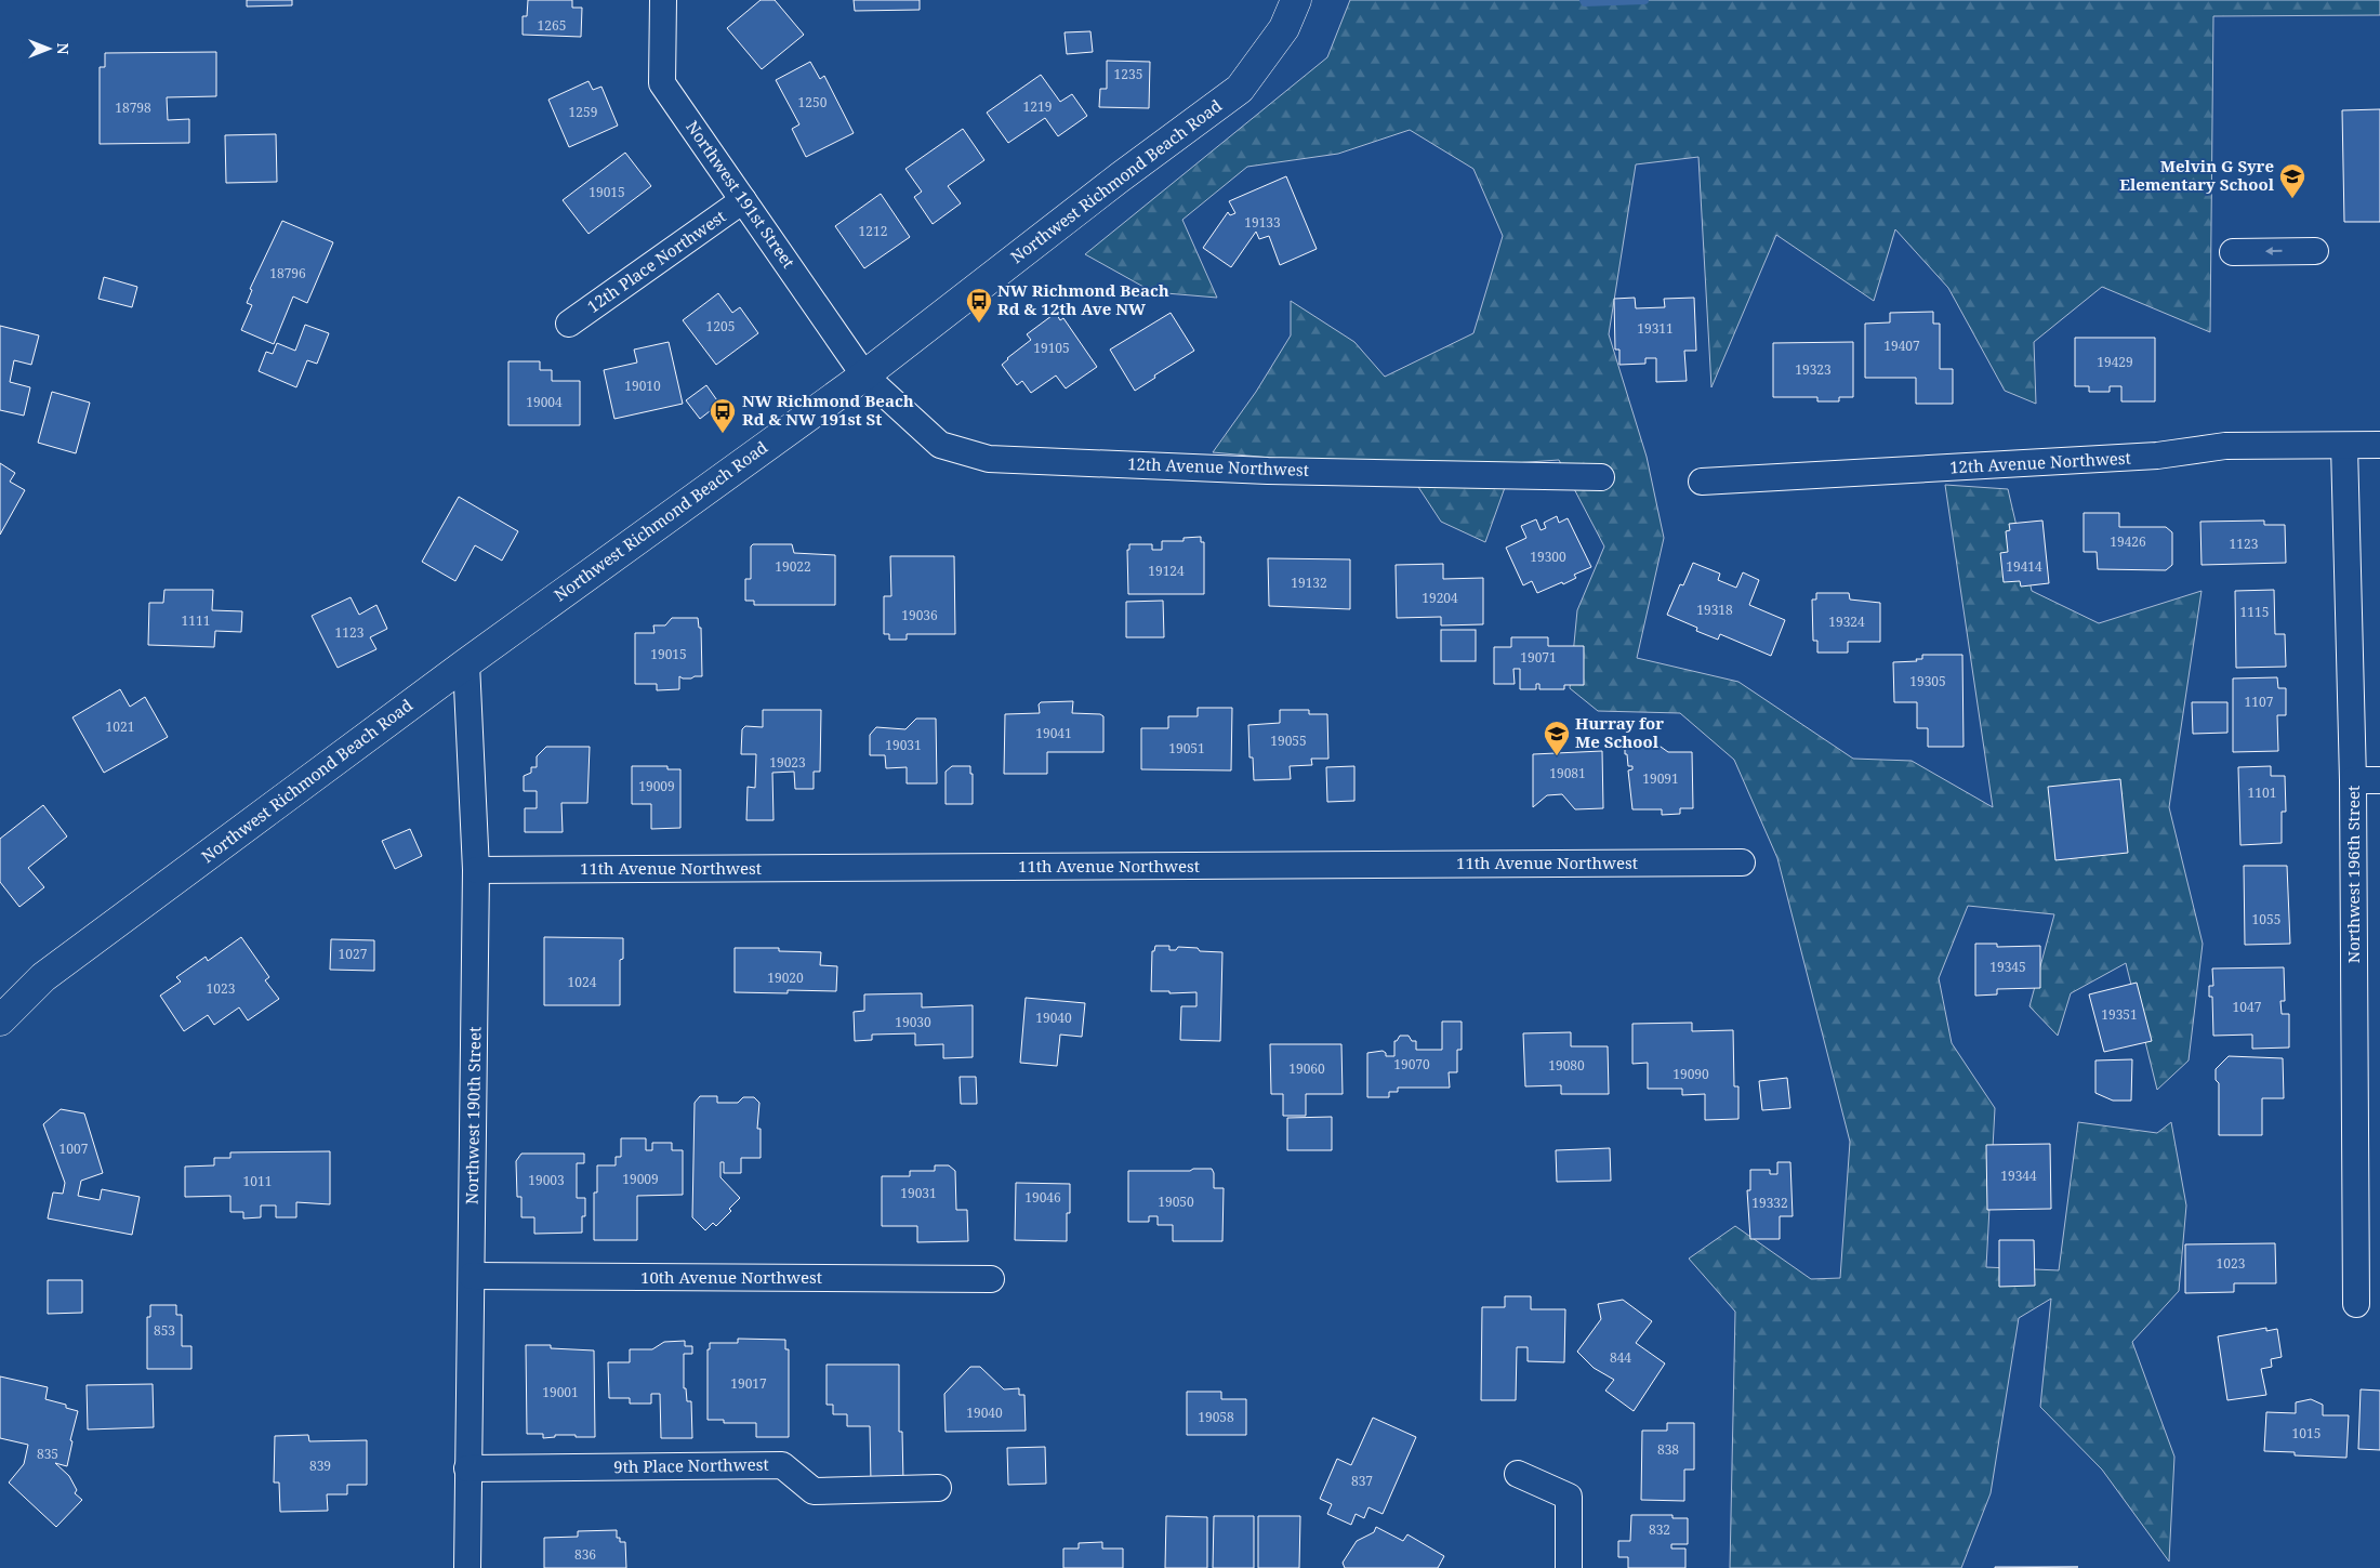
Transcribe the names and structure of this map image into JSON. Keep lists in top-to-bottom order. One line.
{"streets":{"main road":["Northwest Richmond Beach Road"],"street":["Northwest 191st Street","12th Place Northwest","12th Avenue Northwest","11th Avenue Northwest","Northwest 196th Street","Northwest 190th Street","10th Avenue Northwest","9th Place Northwest"]},"crossings":[["Northwest Richmond Beach Road","Northwest 191st Street"],["Northwest Richmond Beach Road","12th Avenue Northwest"],["Northwest Richmond Beach Road","Northwest 190th Street"],["Northwest 191st Street","12th Place Northwest"],["Northwest 191st Street","12th Avenue Northwest"],["12th Avenue Northwest","Northwest 196th Street"],["11th Avenue Northwest","Northwest 190th Street"],["Northwest 190th Street","10th Avenue Northwest"],["Northwest 190th Street","9th Place Northwest"]],"places":{"school or university":["Melvin G Syre Elementary School","Hurray for Me School"],"bus stop":["NW Richmond Beach Rd & 12th Ave NW","NW Richmond Beach Rd & NW 191st St"]},"house_numbers":["1265","1235","1250","1219","18798","1259","19015","19133","1212","18796","1205","19311","19407","19105","19429","19323","19010","19004","19426","1123","19300","19022","19414","19124","19132","19204","19318","1115","19036","1111","19324","1123","19015","19071","19305","1107","1021","19041","19055","19031","19051","19023","19081","19091","19009","1101","1055","1027","19345","19020","1024","1023","1047","19351","19040","19030","19070","19080","19060","19090","1007","19344","19009","19003","1011","19031","19046","19050","19332","1023","853","844","19017","19001","19040","19058","1015","838","835","839","837","832","836"],"north":"right"}
